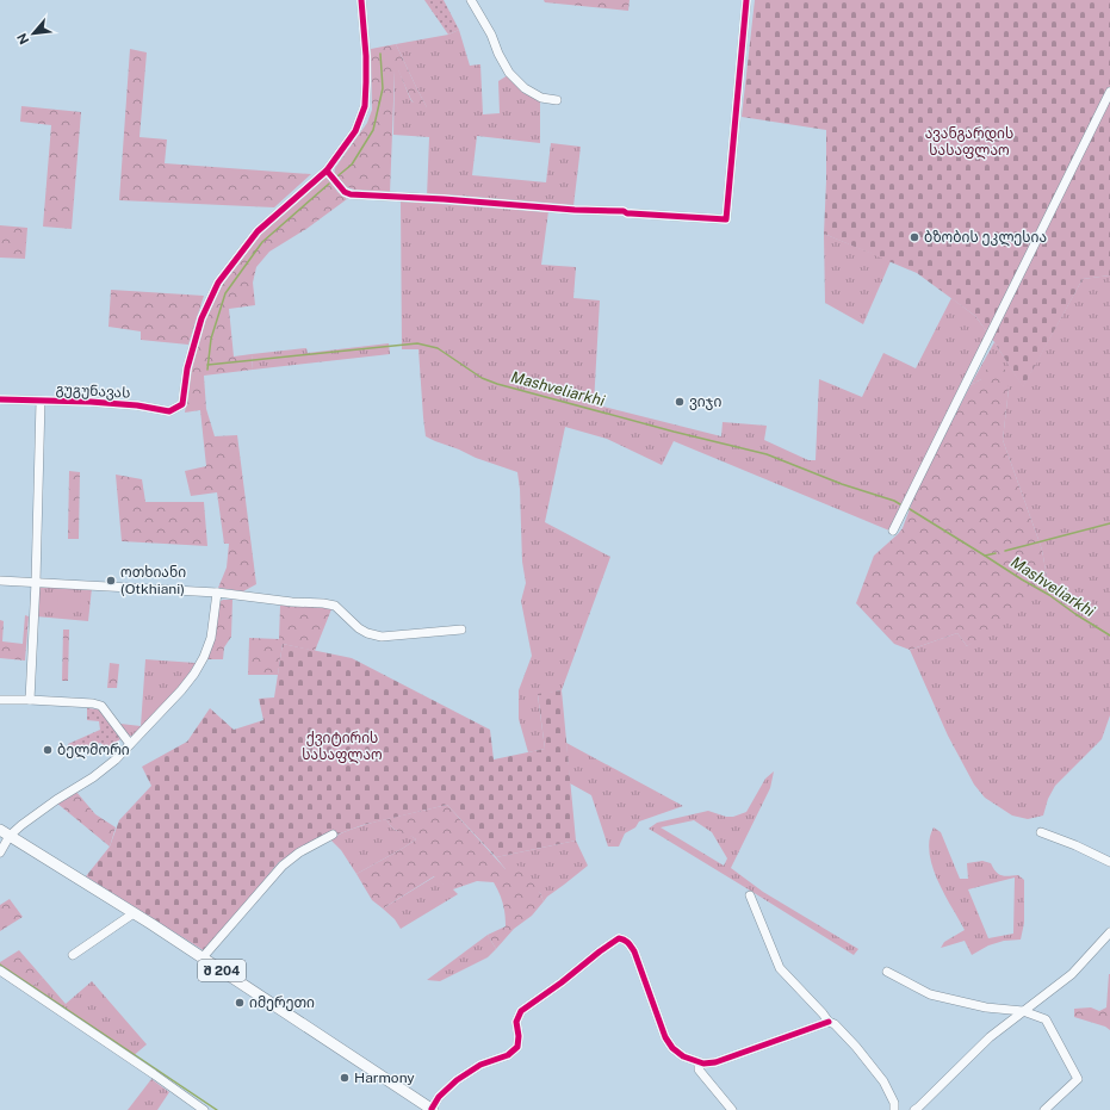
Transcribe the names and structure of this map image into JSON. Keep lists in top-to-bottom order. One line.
{"streets":{"main road":["შ 204"],"street":["გუგუნავას"]},"water":["Mashveliarkhi"],"parks":["ავანგარდის სასაფლაო","ქვიტირის სასაფლაო"],"places":["ბზობის ეკლესია","ვიჯი","ოთხიანი (Otkhiani)","ბელმორი","იმერეთი","Harmony"],"north":"bottom left"}
